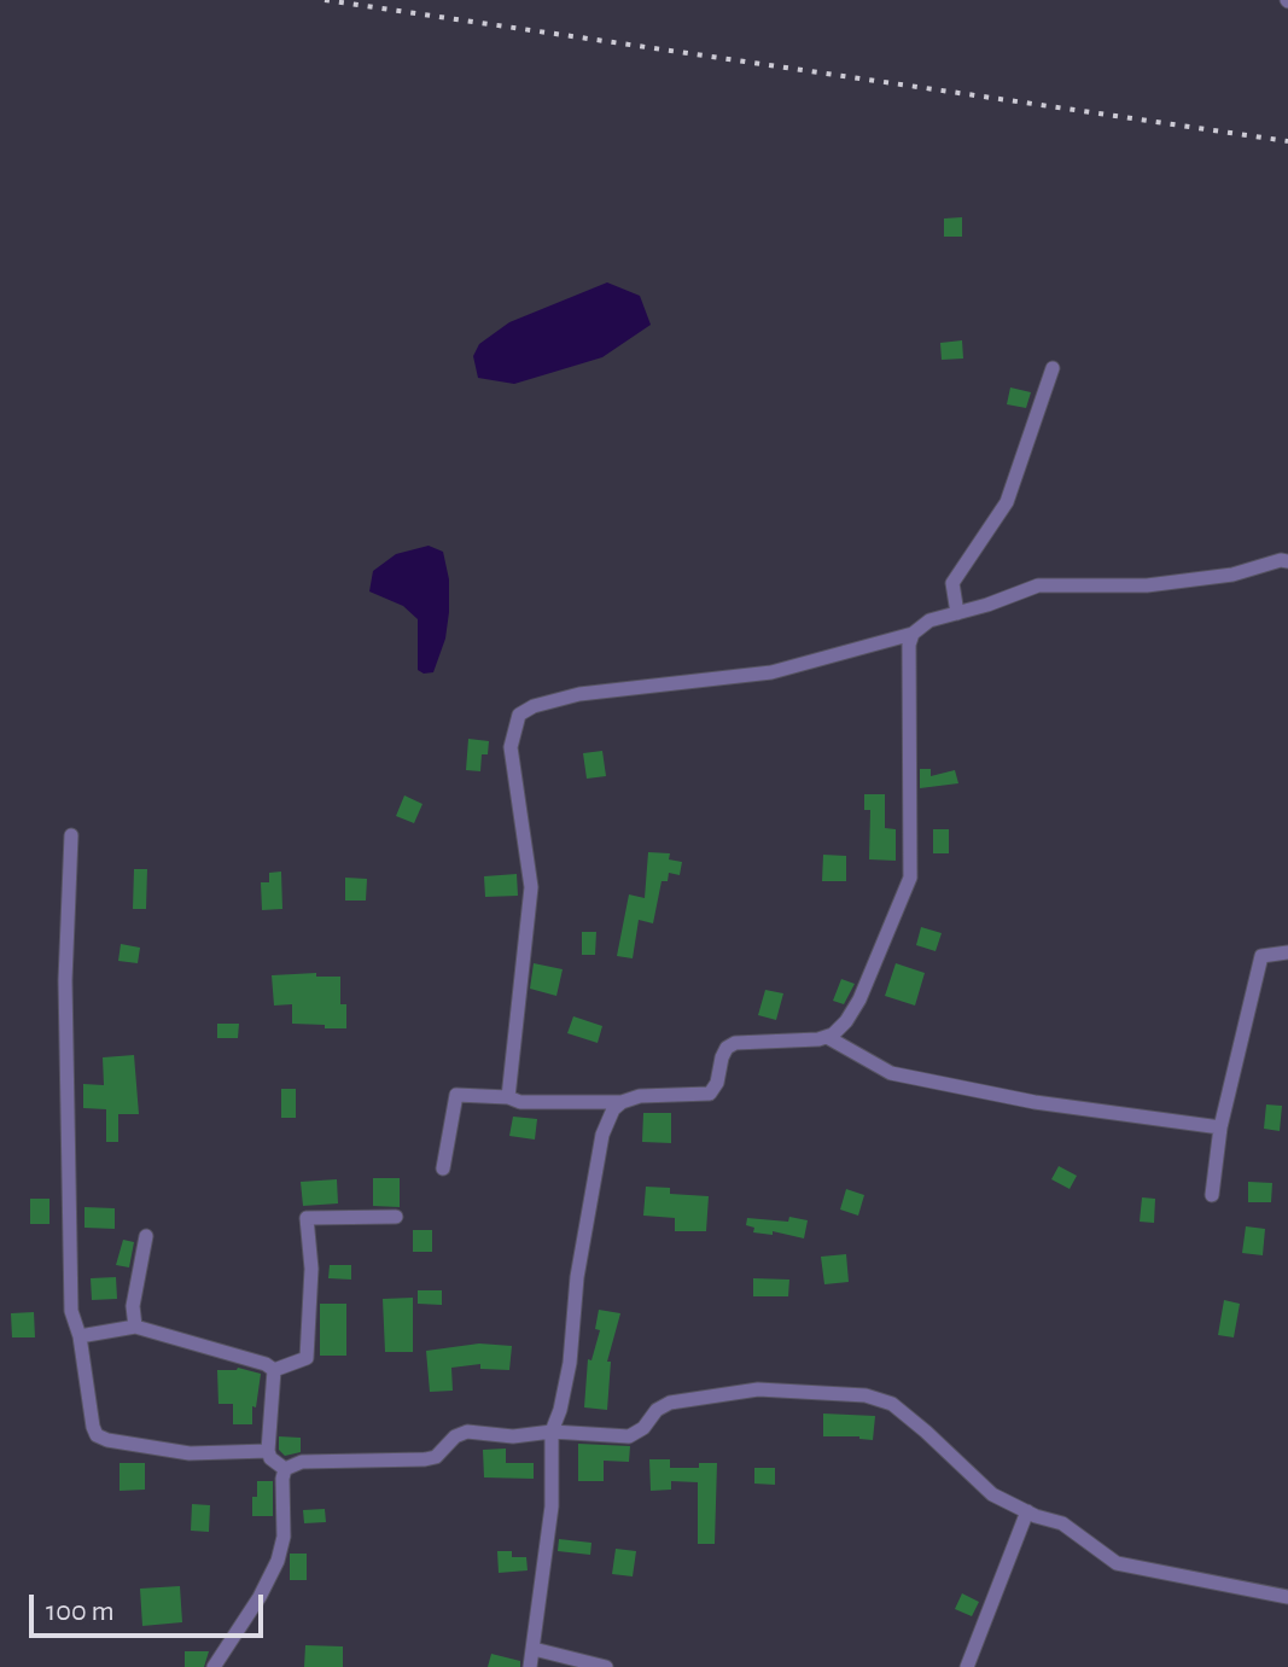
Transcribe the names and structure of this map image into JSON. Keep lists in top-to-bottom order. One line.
{"scale_bar":"100 m"}
